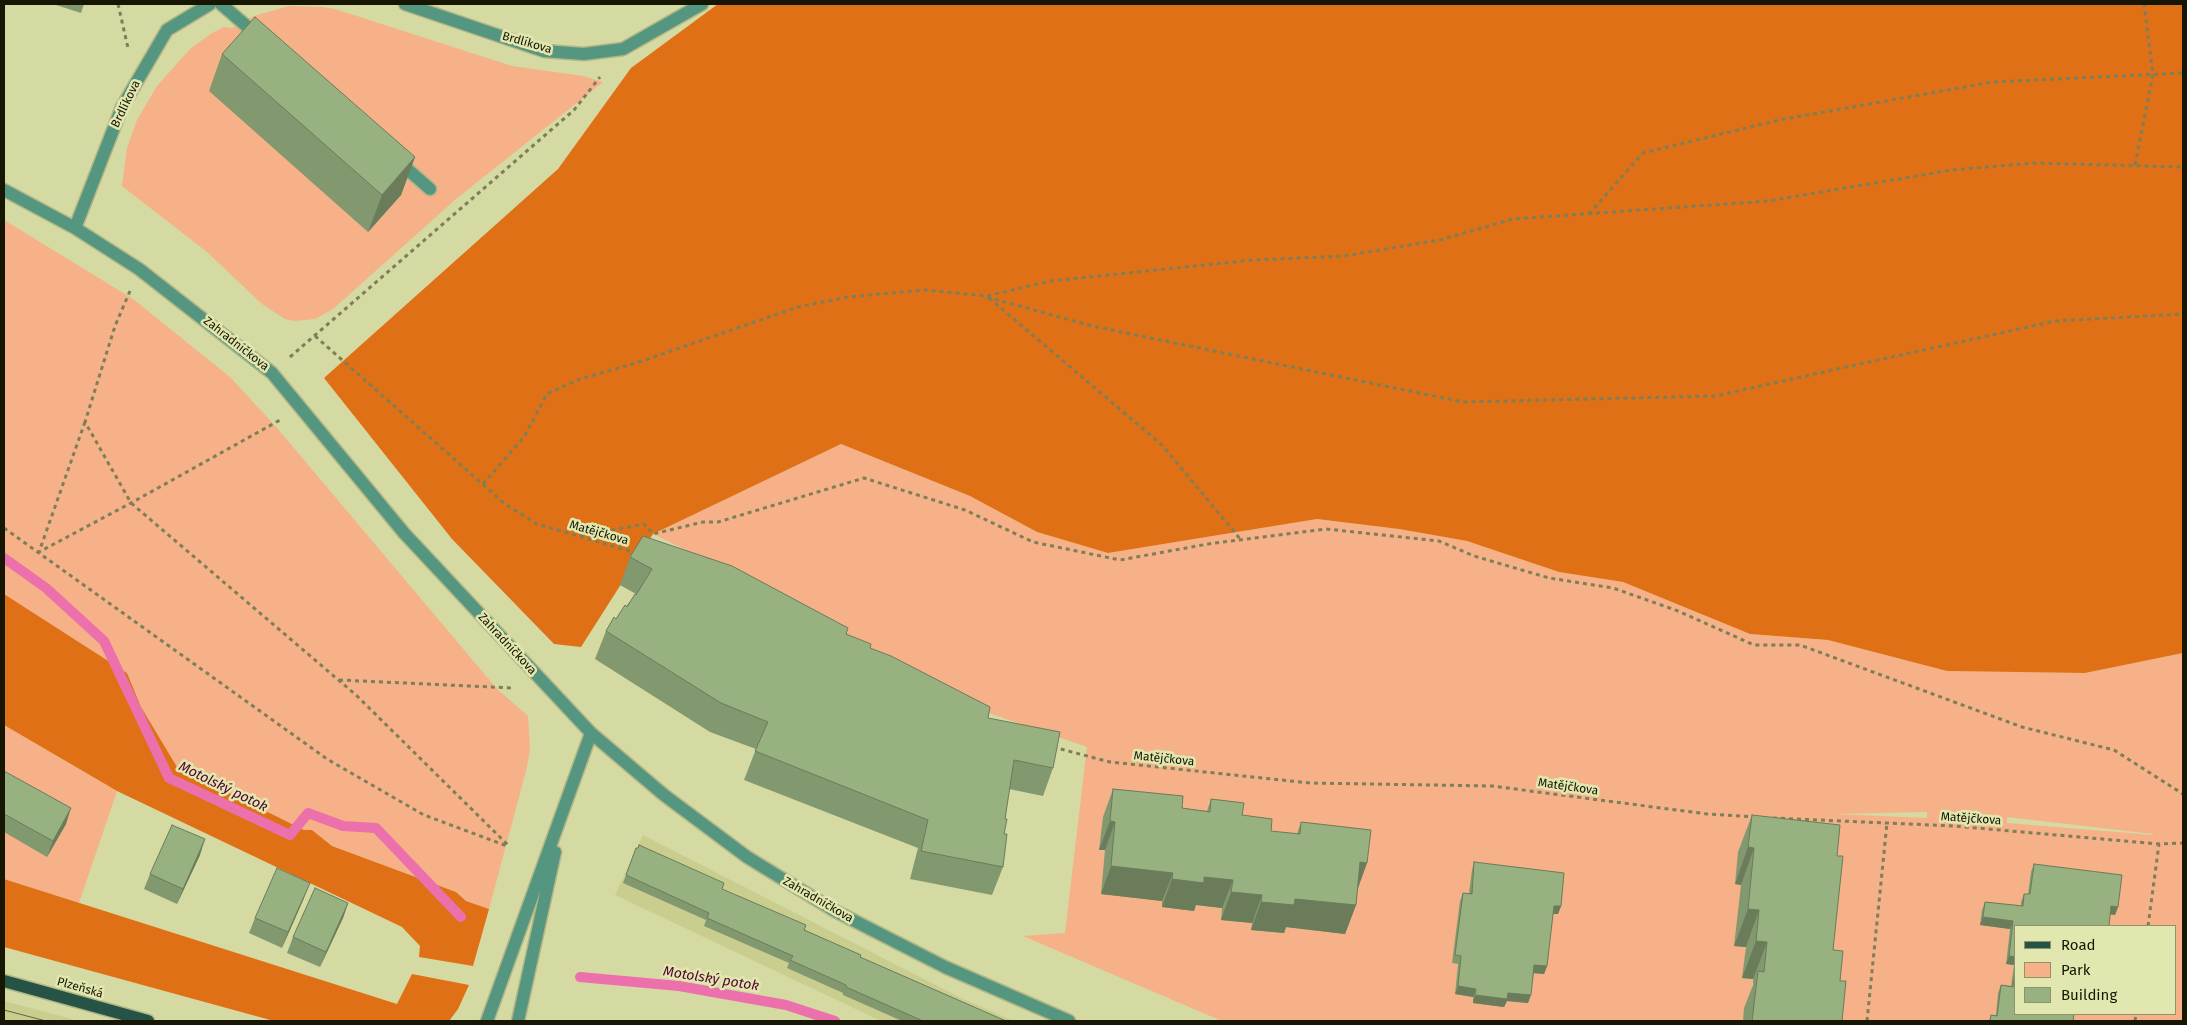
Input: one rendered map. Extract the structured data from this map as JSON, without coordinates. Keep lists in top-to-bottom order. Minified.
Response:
{"streets":{"main road":["Plzeňská"],"street":["Brdlíkova","Zahradníčkova"],"path":["Matějčkova"]},"crossings":[["Brdlíkova","Zahradníčkova"]],"water":["Motolský potok"],"legend":["Road","Park","Building"]}
